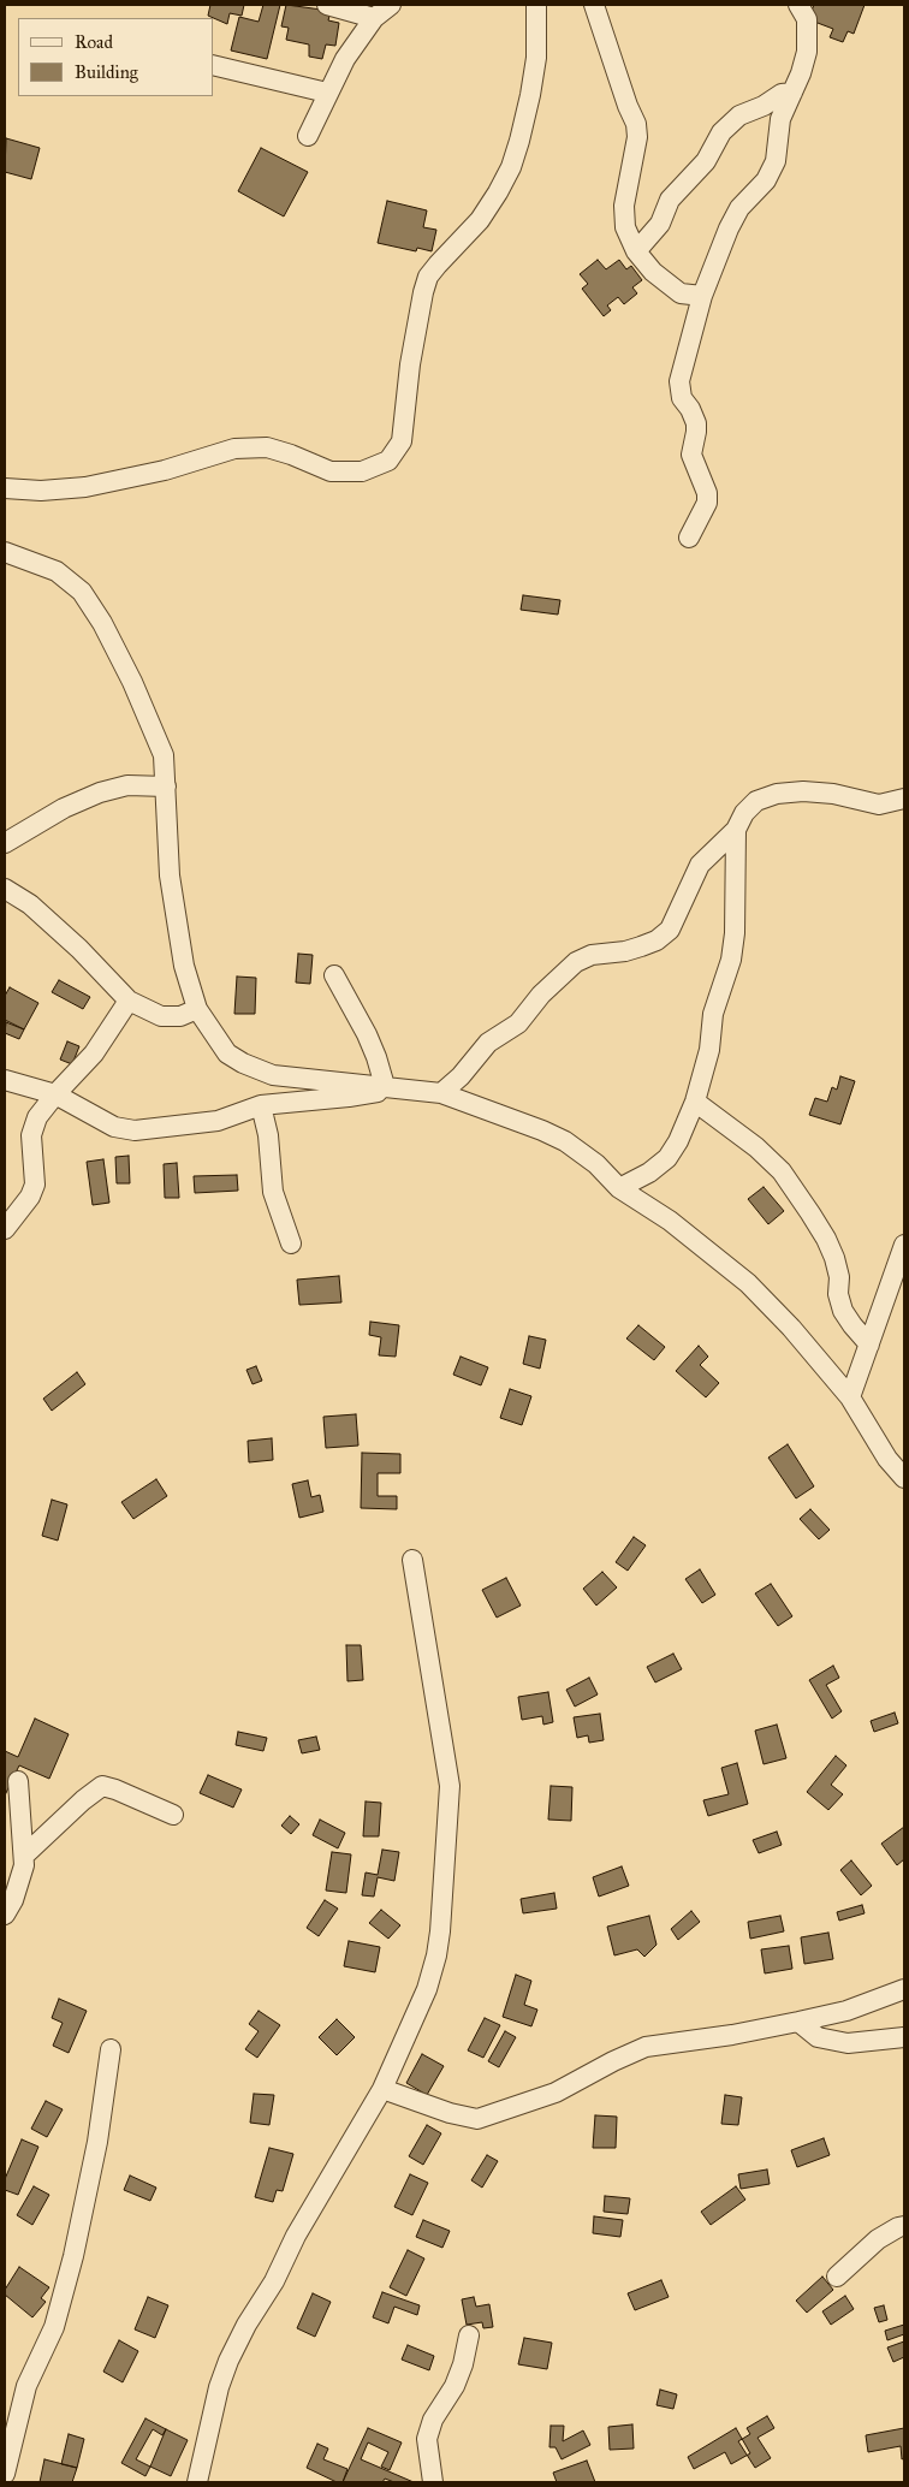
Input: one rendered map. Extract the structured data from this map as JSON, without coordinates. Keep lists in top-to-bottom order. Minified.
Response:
{"legend":["Road","Building"]}
